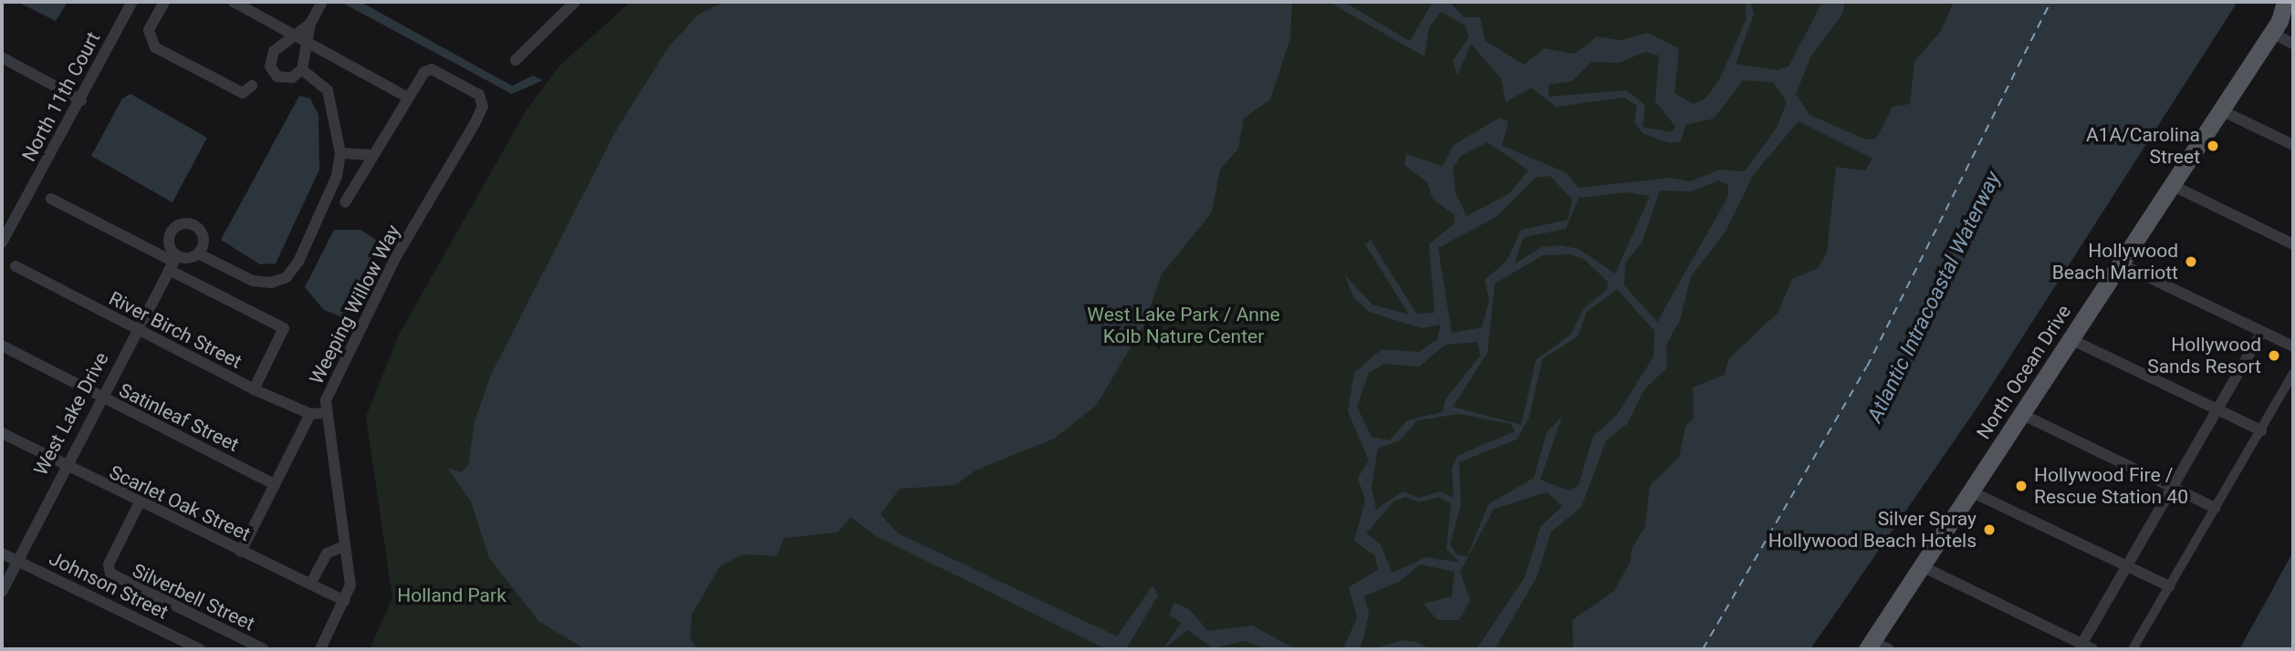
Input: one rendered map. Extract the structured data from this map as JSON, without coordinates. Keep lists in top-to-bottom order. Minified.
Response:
{"streets":{"main road":["North Ocean Drive"],"street":["North 11th Court","Weeping Willow Way","River Birch Street","West Lake Drive","Satinleaf Street","Scarlet Oak Street","Johnson Street","Silverbell Street"]},"crossings":[["Weeping Willow Way","River Birch Street"],["Weeping Willow Way","Scarlet Oak Street"],["River Birch Street","West Lake Drive"],["West Lake Drive","Satinleaf Street"],["West Lake Drive","Scarlet Oak Street"],["West Lake Drive","Johnson Street"],["Scarlet Oak Street","Silverbell Street"]],"water":["Atlantic Intracoastal Waterway"],"parks":["West Lake Park / Anne Kolb Nature Center","Holland Park"],"places":["A1A/Carolina Street","Hollywood Beach Marriott","Hollywood Sands Resort","Hollywood Fire / Rescue Station 40","Silver Spray Hollywood Beach Hotels"]}
